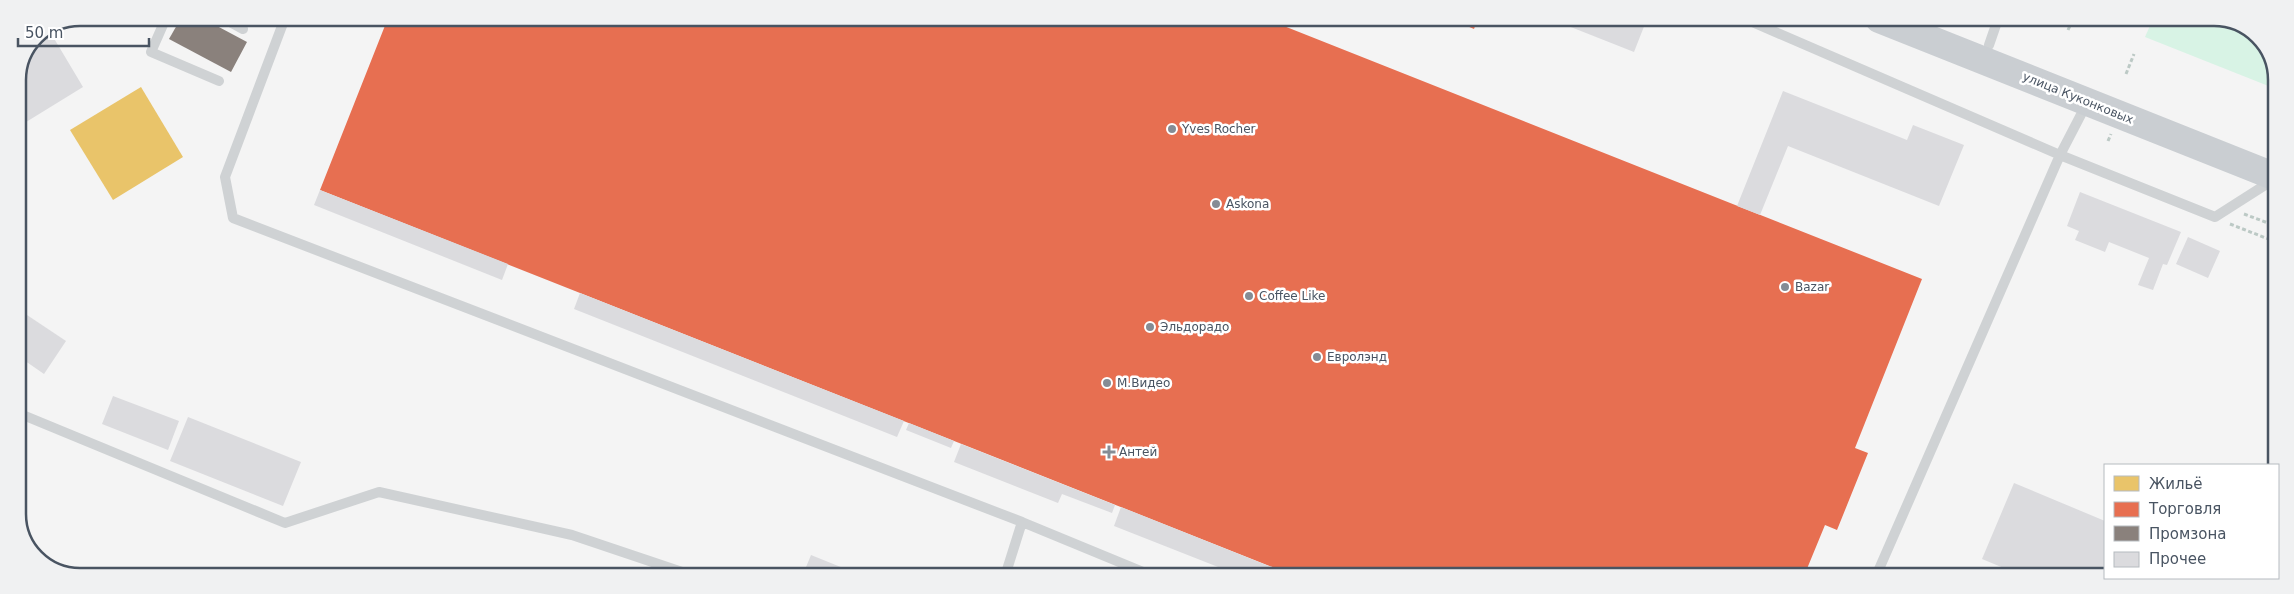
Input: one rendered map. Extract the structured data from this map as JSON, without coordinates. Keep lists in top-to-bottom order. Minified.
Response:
{"streets":{"main road":["улица Куконковых"]},"places":{"other":["Yves Rocher","Askona","Bazar","Coffee Like","Эльдорадо","Евролэнд","М.Видео"],"health":["Антей"]},"legend":["Жильё","Торговля","Промзона","Прочее"],"scale_bar":"50 m"}
